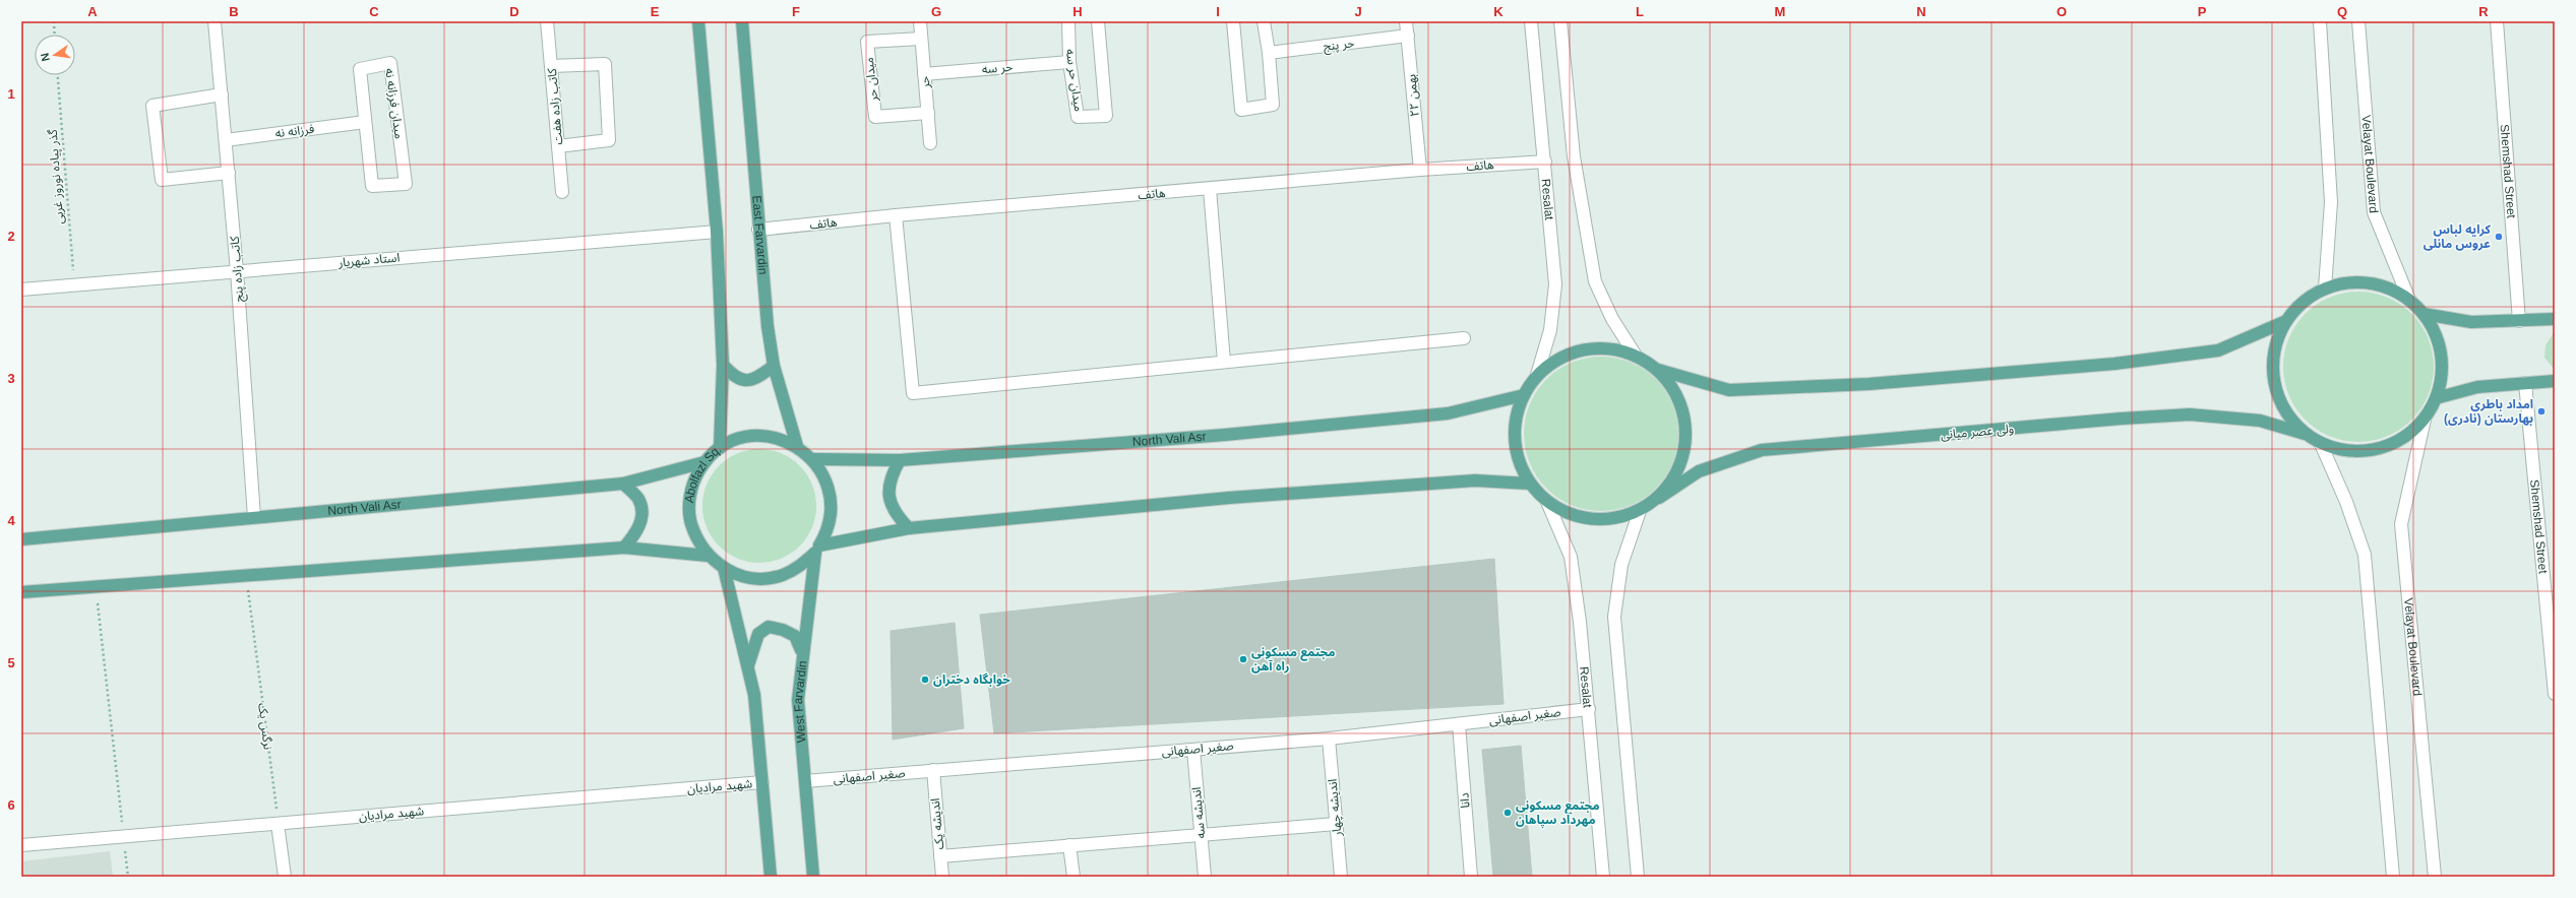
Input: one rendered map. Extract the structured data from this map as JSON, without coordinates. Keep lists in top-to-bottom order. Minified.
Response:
{"streets":{"main road":["East Farvardin","ولی عصر میانی","North Vali Asr","Abolfazl Sq.","West Farvardin"],"street":["حر پنج","حر سه","میدان حر","میدان حر سه","حر","۲۲ بهمن","میدان فرزانه نه","کاتب زاده هفت","فرزانه نه","Velayat Boulevard","هاتف","Shemshad Street","Resalat","استاد شهریار","کاتب زاده پنج","صغیر اصفهانی","شهید مرادیان","دانا","اندیشه چهار","اندیشه سه","اندیشه یک"],"path":["گذر پیاده نوروز غربی","نرگس یک"]},"crossings":[["حر پنج","۲۲ بهمن"],["حر سه","میدان حر سه"],["حر سه","حر"],["میدان حر","حر"],["۲۲ بهمن","هاتف"],["میدان فرزانه نه","فرزانه نه"],["فرزانه نه","کاتب زاده پنج"],["هاتف","Resalat"],["هاتف","East Farvardin"],["گذر پیاده نوروز غربی","استاد شهریار"],["Resalat","ولی عصر میانی"],["Resalat","صغیر اصفهانی"],["East Farvardin","North Vali Asr"],["East Farvardin","Abolfazl Sq."],["East Farvardin","West Farvardin"],["استاد شهریار","کاتب زاده پنج"],["کاتب زاده پنج","North Vali Asr"],["ولی عصر میانی","North Vali Asr"],["North Vali Asr","Abolfazl Sq."],["North Vali Asr","West Farvardin"],["Abolfazl Sq.","West Farvardin"],["West Farvardin","صغیر اصفهانی"],["صغیر اصفهانی","دانا"],["صغیر اصفهانی","اندیشه چهار"],["صغیر اصفهانی","اندیشه سه"],["صغیر اصفهانی","اندیشه یک"],["نرگس یک","شهید مرادیان"]],"places":["کرایه لباس عروس مانلی","امداد باطری بهارستان (نادری)","مجتمع مسکونی راه آهن","خوابگاه دختران","مجتمع مسکونی مهرداد سپاهان"],"north":"left","grid":{"columns":["A","B","C","D","E","F","G","H","I","J","K","L","M","N","O","P","Q","R"],"rows":["1","2","3","4","5","6"]}}
